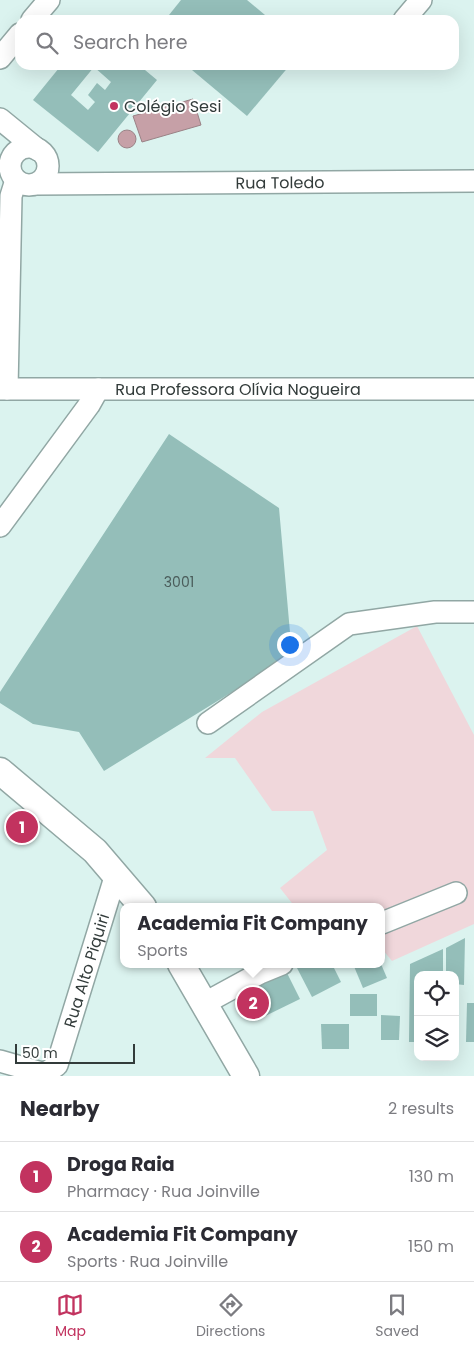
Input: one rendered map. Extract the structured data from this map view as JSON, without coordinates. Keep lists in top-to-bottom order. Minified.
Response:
{"streets":{"street":["Rua Toledo","Rua Professora Olívia Nogueira","Rua Alto Piquiri"]},"places":["Colégio Sesi"],"house_numbers":["3001"],"scale_bar":"50 m","page":{"search":"Search here","pins":["1","2"],"popup":["Academia Fit Company","Sports"],"scale":"50 m","heading":["Nearby","2 results"],"list":[{"mark":"1","name":"Droga Raia","note":"Pharmacy · Rua Joinville","value":"130 m"},{"mark":"2","name":"Academia Fit Company","note":"Sports · Rua Joinville","value":"150 m"}],"nav":["Map","Directions","Saved"]}}
